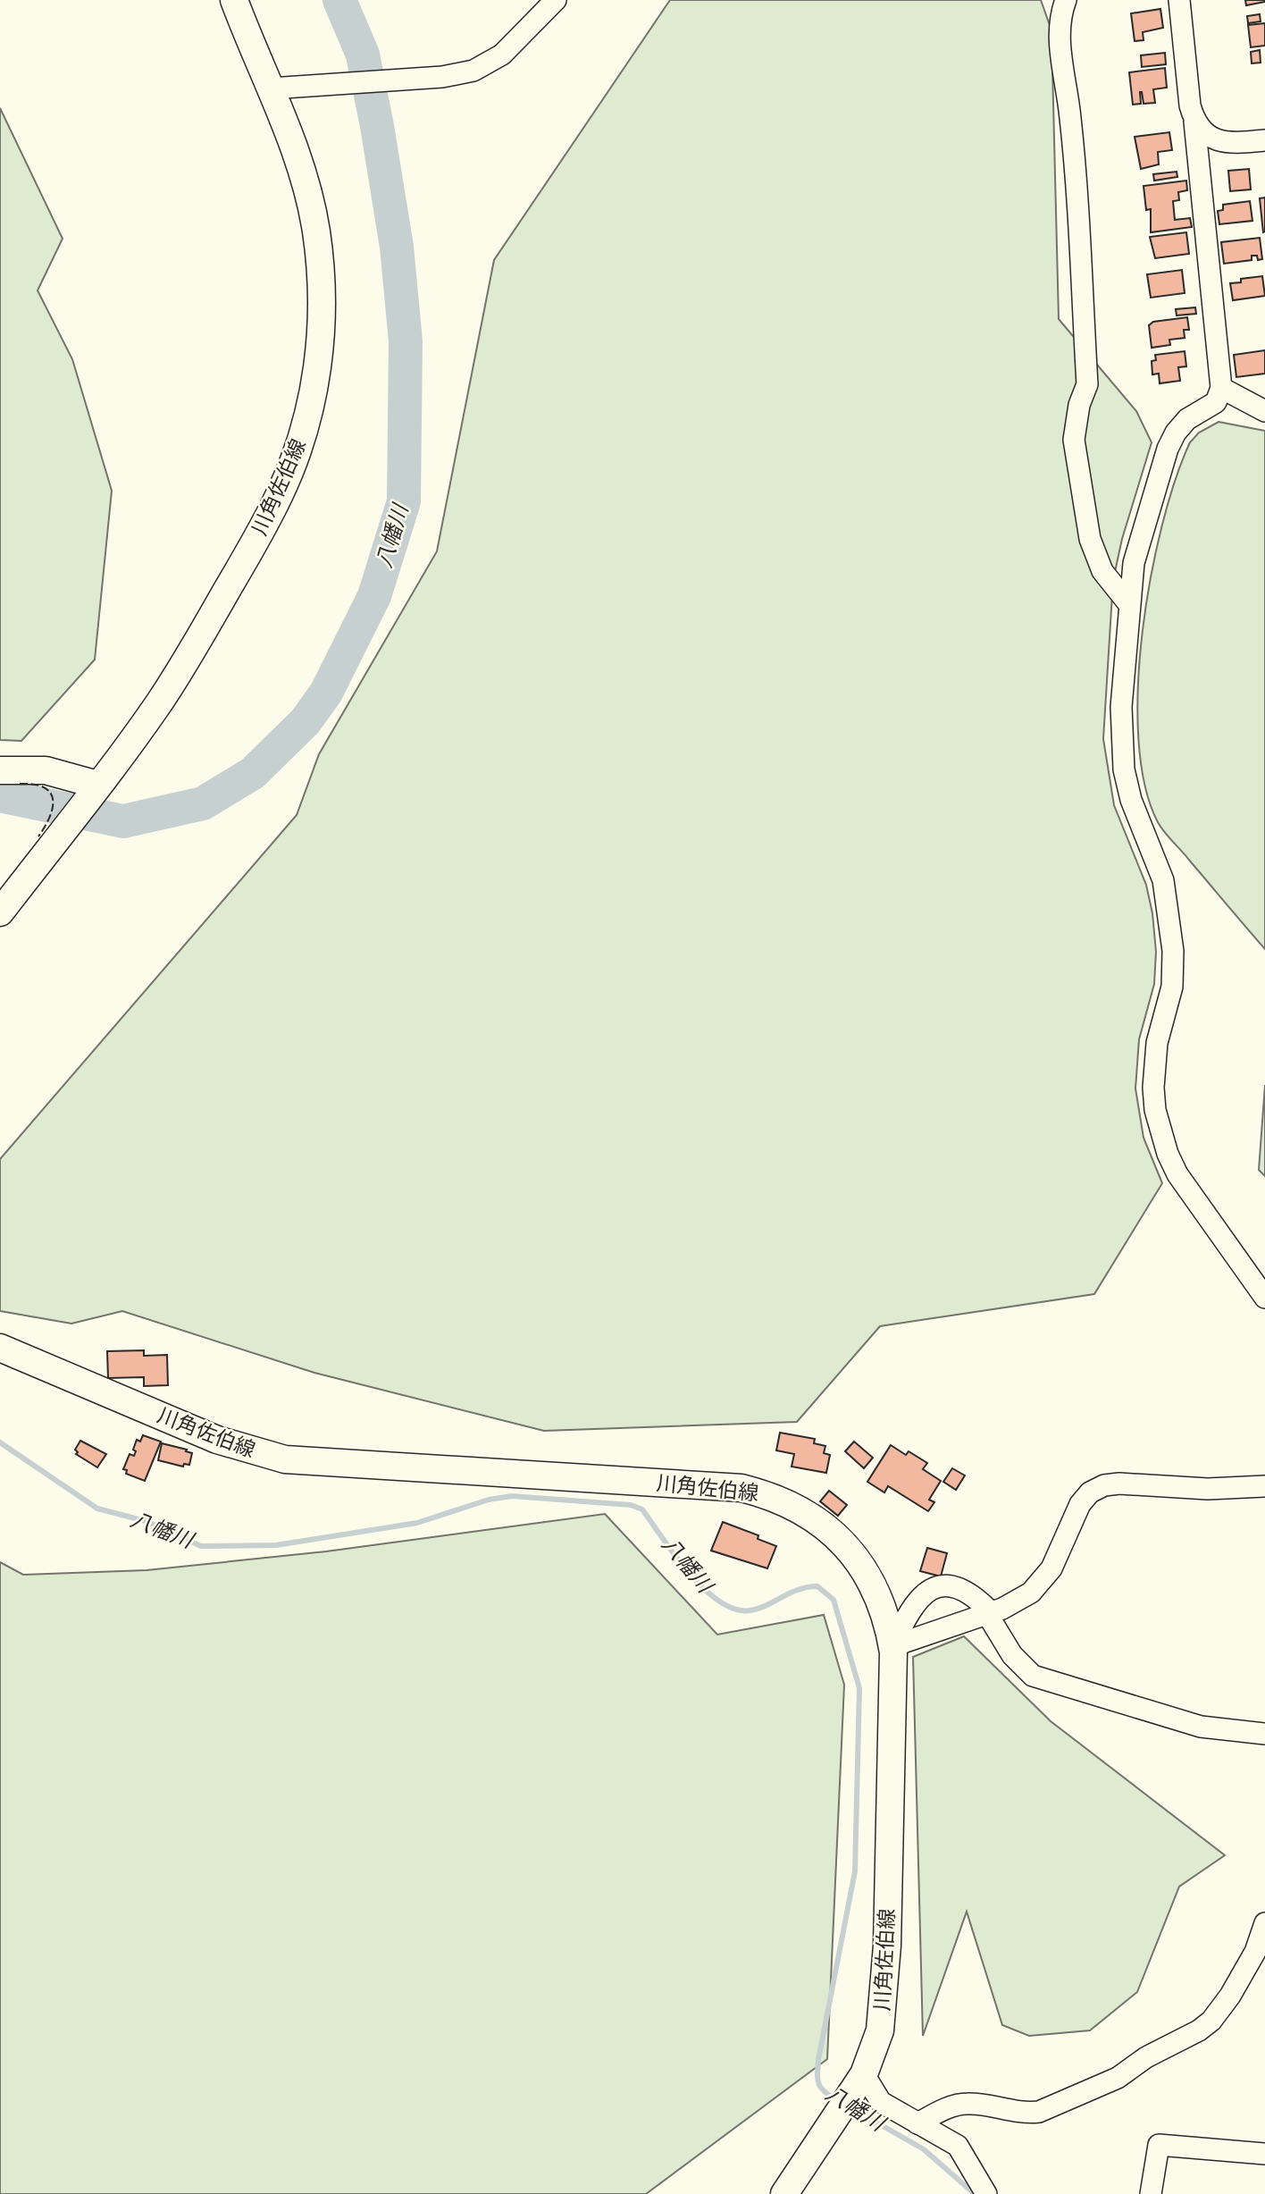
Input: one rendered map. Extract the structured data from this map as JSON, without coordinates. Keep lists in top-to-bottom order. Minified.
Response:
{"streets":{"main road":["川角佐伯線"]},"water":["八幡川"]}
